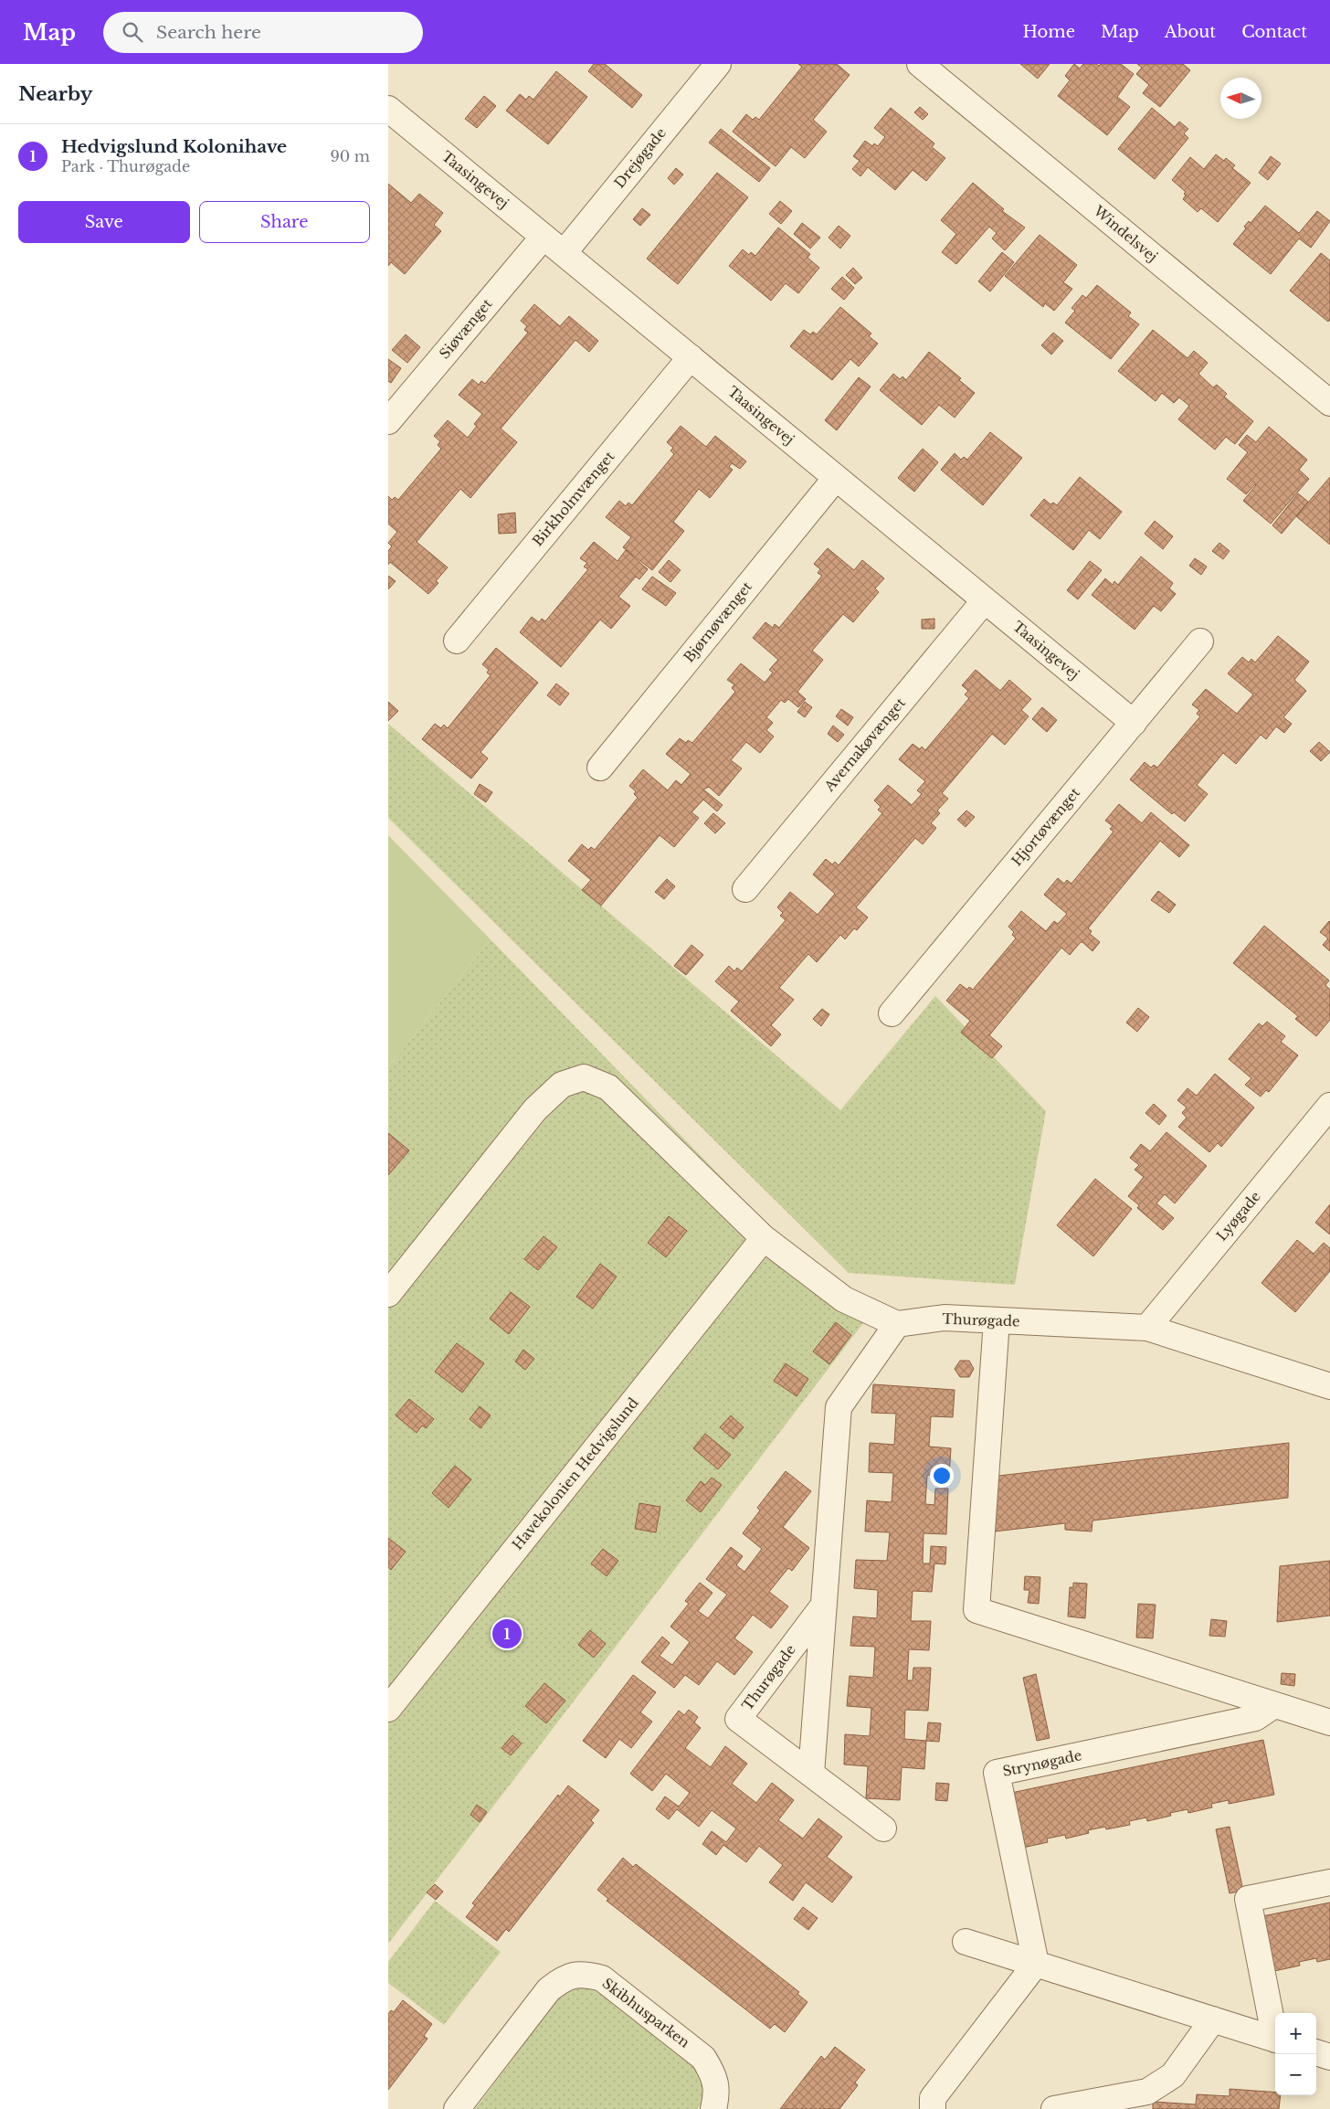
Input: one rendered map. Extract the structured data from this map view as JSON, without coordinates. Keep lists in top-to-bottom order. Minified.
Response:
{"streets":{"street":["Drejøgade","Taasingevej","Windelsvej","Siøvænget","Birkholmvænget","Bjørnøvænget","Avernakøvænget","Hjortøvænget","Lyøgade","Thurøgade","Havekolonien Hedvigslund","Strynøgade","Skibhusparken"]},"crossings":[["Drejøgade","Taasingevej"],["Taasingevej","Siøvænget"],["Taasingevej","Birkholmvænget"],["Taasingevej","Bjørnøvænget"],["Taasingevej","Avernakøvænget"],["Taasingevej","Hjortøvænget"],["Lyøgade","Thurøgade"]],"north":"left","page":{"header":"Map","search":"Search here","nav":["Home","Map","About","Contact"],"heading":"Nearby","list":[{"mark":"1","name":"Hedvigslund Kolonihave","note":"Park · Thurøgade","value":"90 m"}],"buttons":["Save","Share"],"pins":"1","map_buttons":["+","−"]}}
